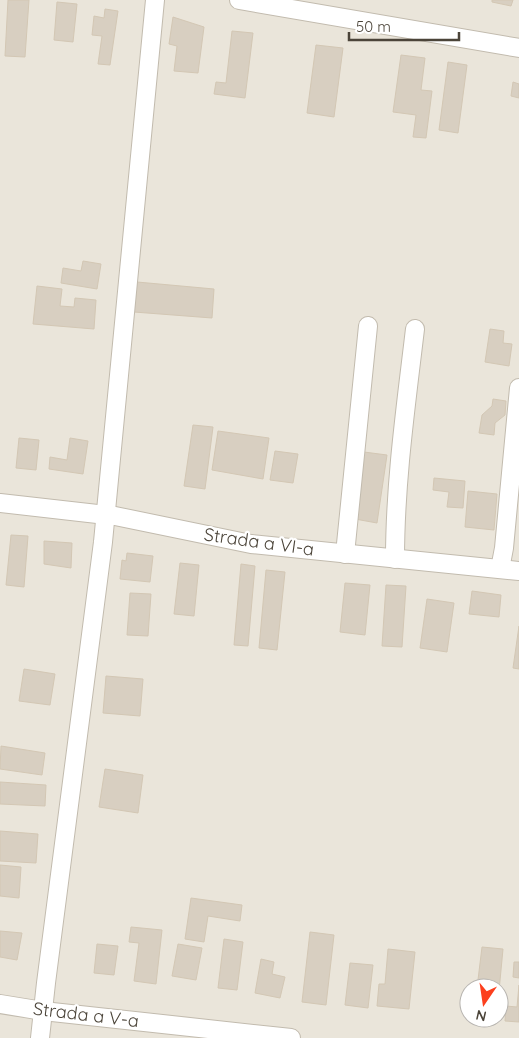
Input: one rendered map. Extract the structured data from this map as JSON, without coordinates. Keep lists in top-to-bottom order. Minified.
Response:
{"streets":{"street":["Strada a VI-a","Strada a V-a"]},"scale_bar":"50 m","north":"bottom"}
